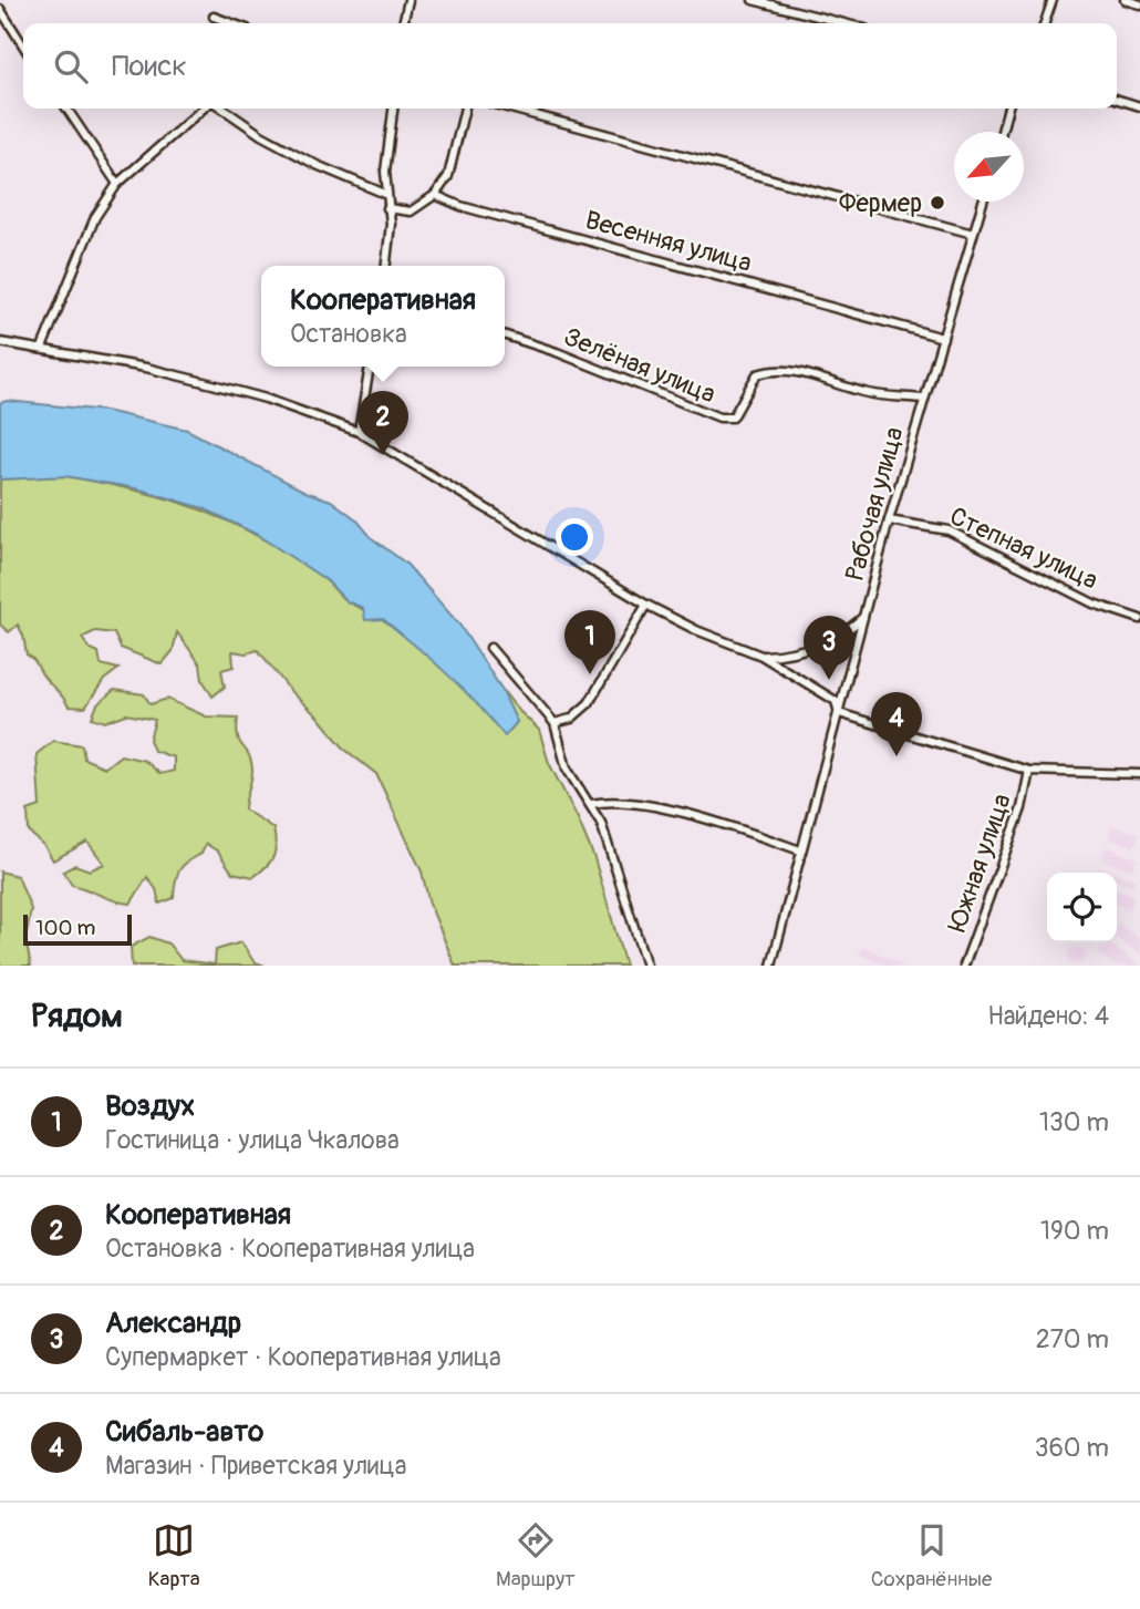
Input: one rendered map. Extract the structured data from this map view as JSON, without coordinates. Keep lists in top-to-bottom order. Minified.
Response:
{"streets":{"street":["Весенняя улица","Зелёная улица","Рабочая улица","Степная улица","Южная улица"]},"crossings":[["Весенняя улица","Рабочая улица"],["Зелёная улица","Рабочая улица"],["Рабочая улица","Степная улица"]],"places":["Фермер"],"scale_bar":"100 m","north":"bottom left","page":{"search":"Поиск","popup":["Кооперативная","Остановка"],"pins":["2","1","3","4"],"scale":"100 m","heading":["Рядом","Найдено: 4"],"list":[{"mark":"1","name":"Воздух","note":"Гостиница · улица Чкалова","value":"130 m"},{"mark":"2","name":"Кооперативная","note":"Остановка · Кооперативная улица","value":"190 m"},{"mark":"3","name":"Александр","note":"Супермаркет · Кооперативная улица","value":"270 m"},{"mark":"4","name":"Сибаль-авто","note":"Магазин · Приветская улица","value":"360 m"}],"nav":["Карта","Маршрут","Сохранённые"]}}
